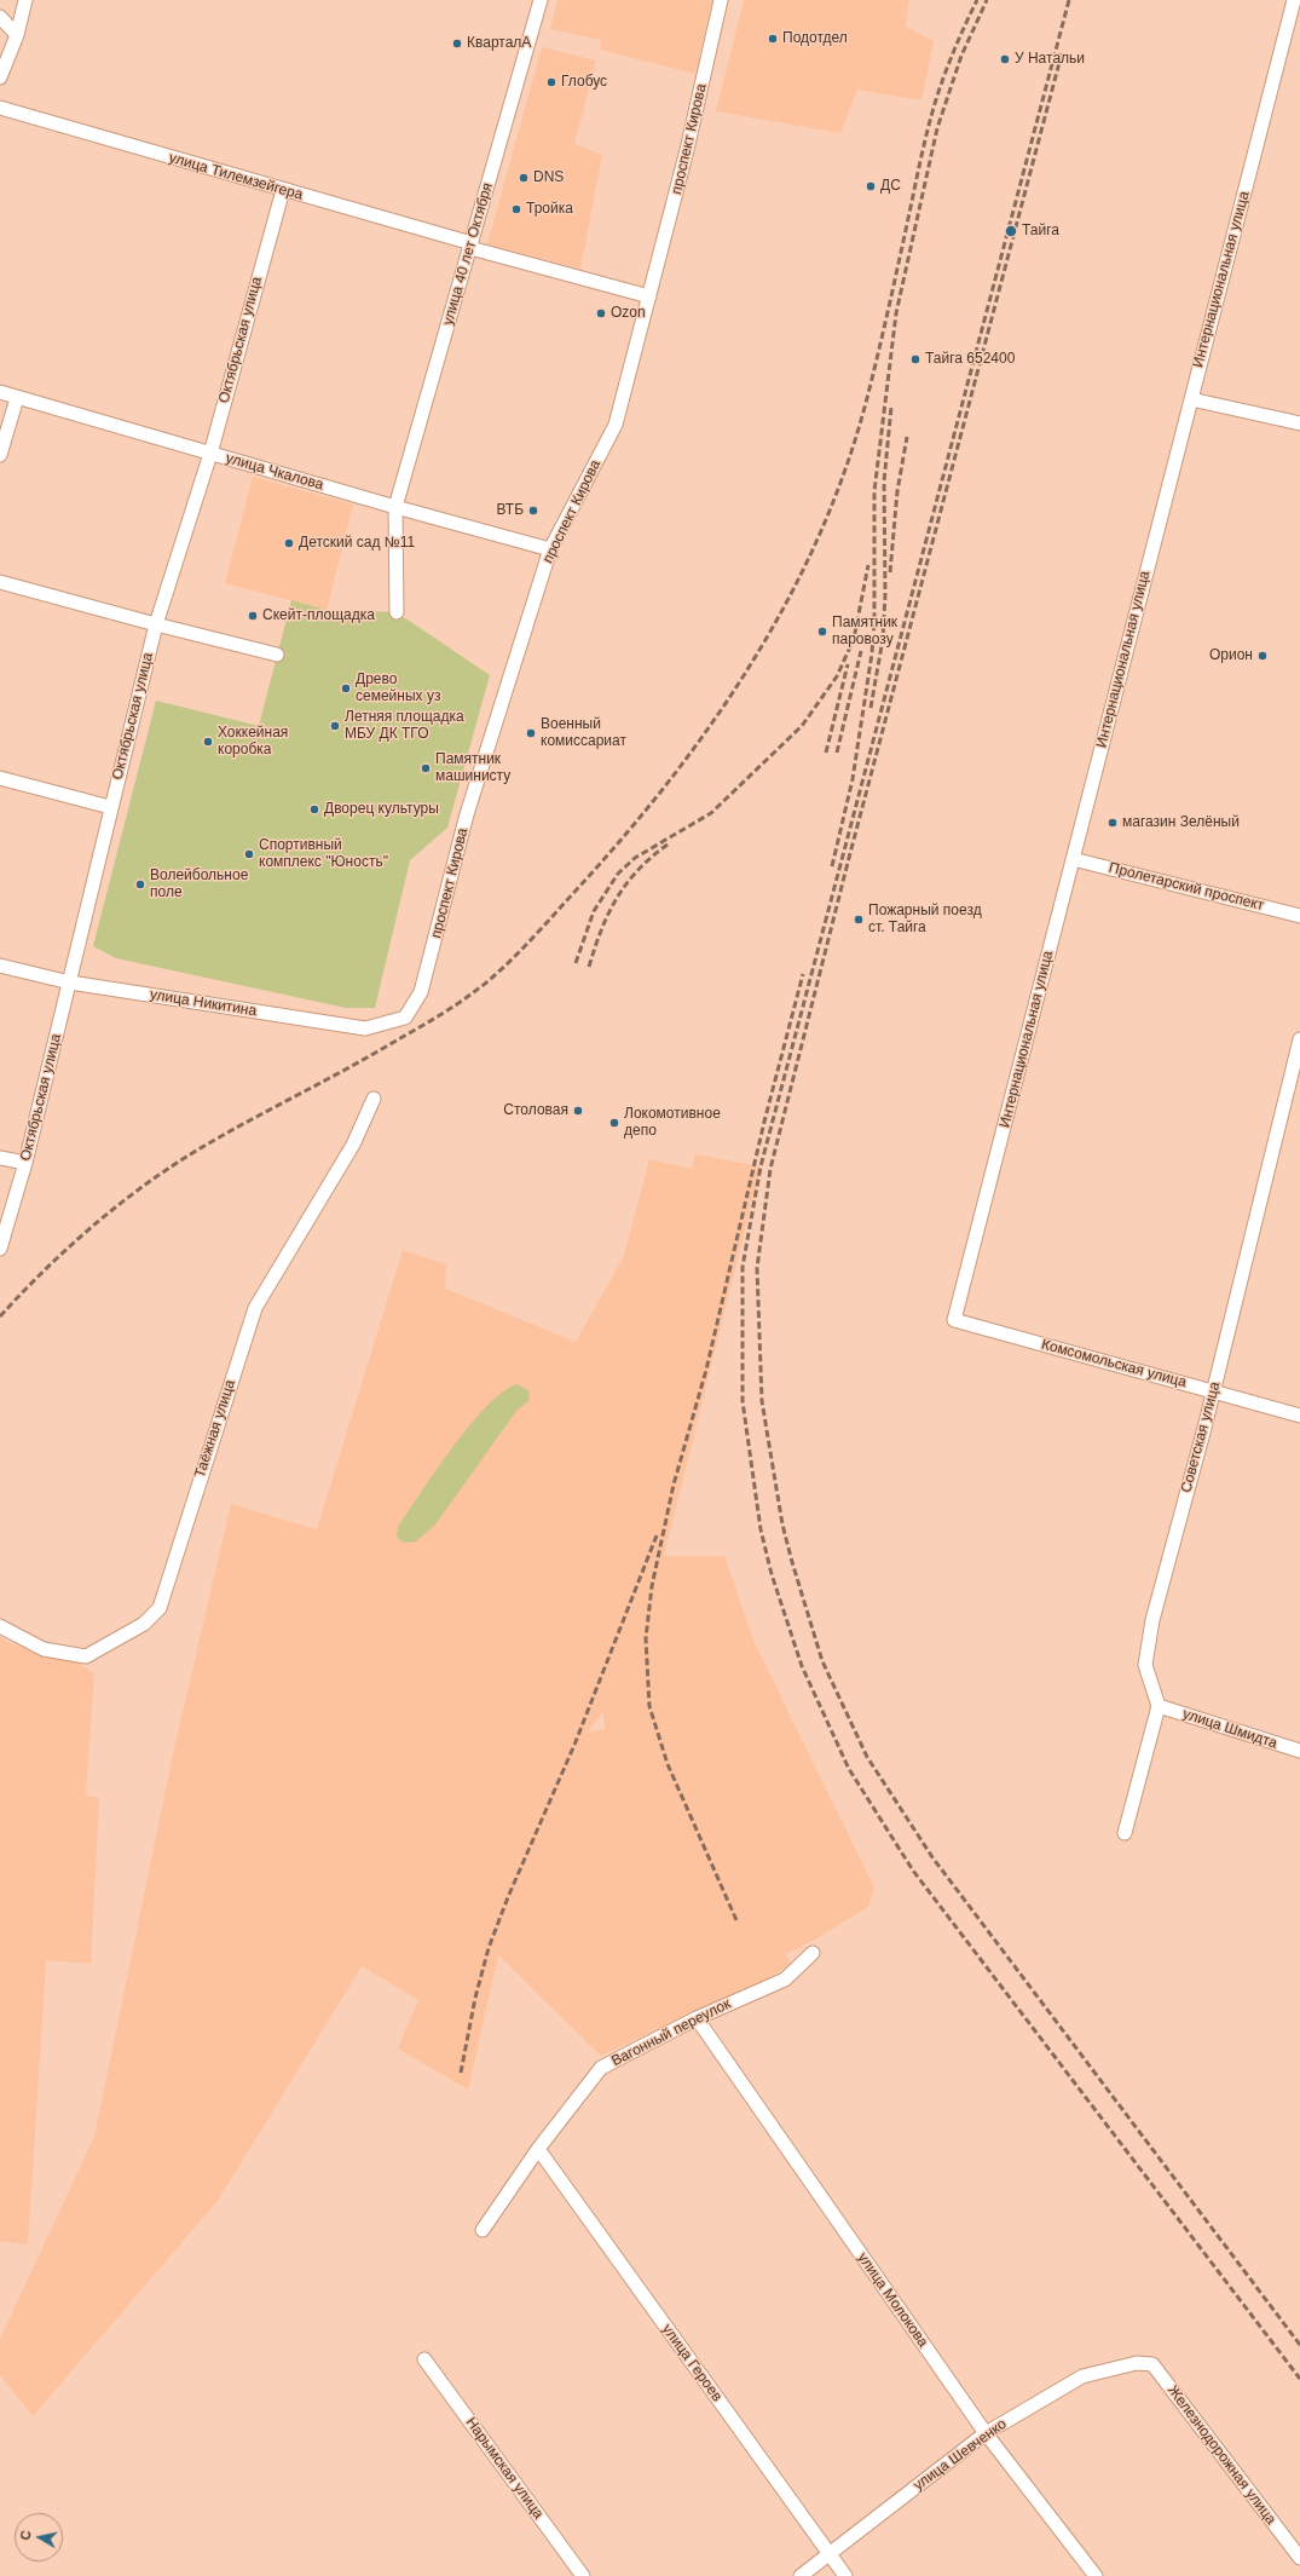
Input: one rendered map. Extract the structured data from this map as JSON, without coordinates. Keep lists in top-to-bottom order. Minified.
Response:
{"streets":{"street":["проспект Кирова","улица Тилемзейгера","улица 40 лет Октября","Интернациональная улица","Октябрьская улица","улица Чкалова","Пролетарский проспект","улица Никитина","Комсомольская улица","Таёжная улица","Советская улица","улица Шмидта","Вагонный переулок","улица Молокова","улица Героев","улица Шевченко","Железнодорожная улица","Нарымская улица"]},"crossings":[["проспект Кирова","улица Тилемзейгера"],["проспект Кирова","улица Чкалова"],["проспект Кирова","улица Никитина"],["улица Тилемзейгера","улица 40 лет Октября"],["улица Тилемзейгера","Октябрьская улица"],["улица 40 лет Октября","улица Чкалова"],["Интернациональная улица","Пролетарский проспект"],["Интернациональная улица","Комсомольская улица"],["Октябрьская улица","улица Чкалова"],["Октябрьская улица","улица Никитина"],["Комсомольская улица","Советская улица"],["Советская улица","улица Шмидта"],["Вагонный переулок","улица Молокова"],["Вагонный переулок","улица Героев"],["улица Молокова","улица Шевченко"],["улица Героев","улица Шевченко"],["улица Шевченко","Железнодорожная улица"]],"places":["Подотдел","КварталА","У Натальи","Глобус","DNS","ДС","Тройка","Тайга","Ozon","Тайга 652400","ВТБ","Детский сад №11","Скейт-площадка","Памятник паровозу","Орион","Древо семейных уз","Летняя площадка МБУ ДК ТГО","Военный комиссариат","Хоккейная коробка","Памятник машинисту","Дворец культуры","магазин Зелёный","Спортивный комплекс \"Юность\"","Волейбольное поле","Пожарный поезд ст. Тайга","Столовая","Локомотивное депо"],"north":"left"}
